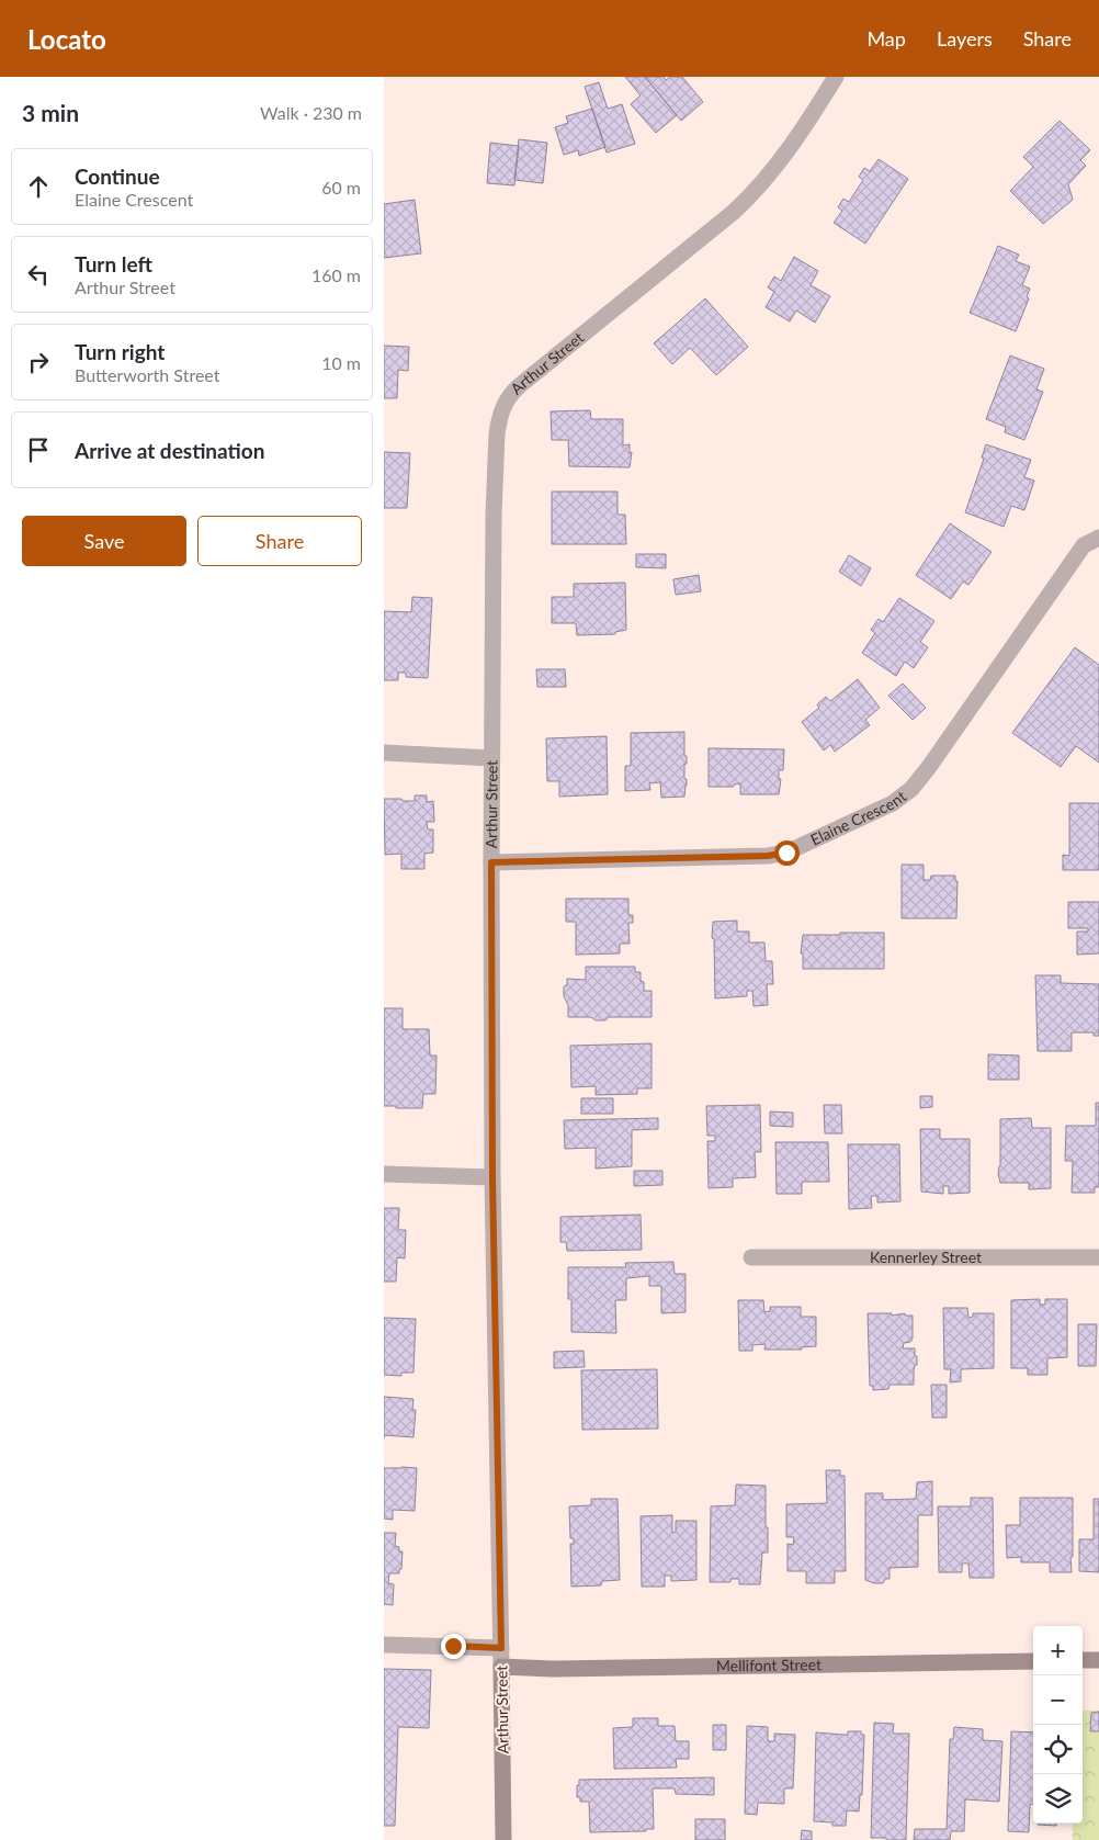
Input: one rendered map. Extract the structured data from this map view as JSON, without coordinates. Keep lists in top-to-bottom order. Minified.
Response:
{"streets":{"street":["Arthur Street","Elaine Crescent","Kennerley Street","Mellifont Street"]},"crossings":[["Arthur Street","Elaine Crescent"],["Arthur Street","Mellifont Street"]],"page":{"header":"Locato","nav":["Map","Layers","Share"],"heading":["3 min","Walk · 230 m"],"list":[["Continue","Elaine Crescent","60 m"],["Turn left","Arthur Street","160 m"],["Turn right","Butterworth Street","10 m"],"Arrive at destination"],"buttons":["Save","Share"],"map_buttons":["+","−"]}}
